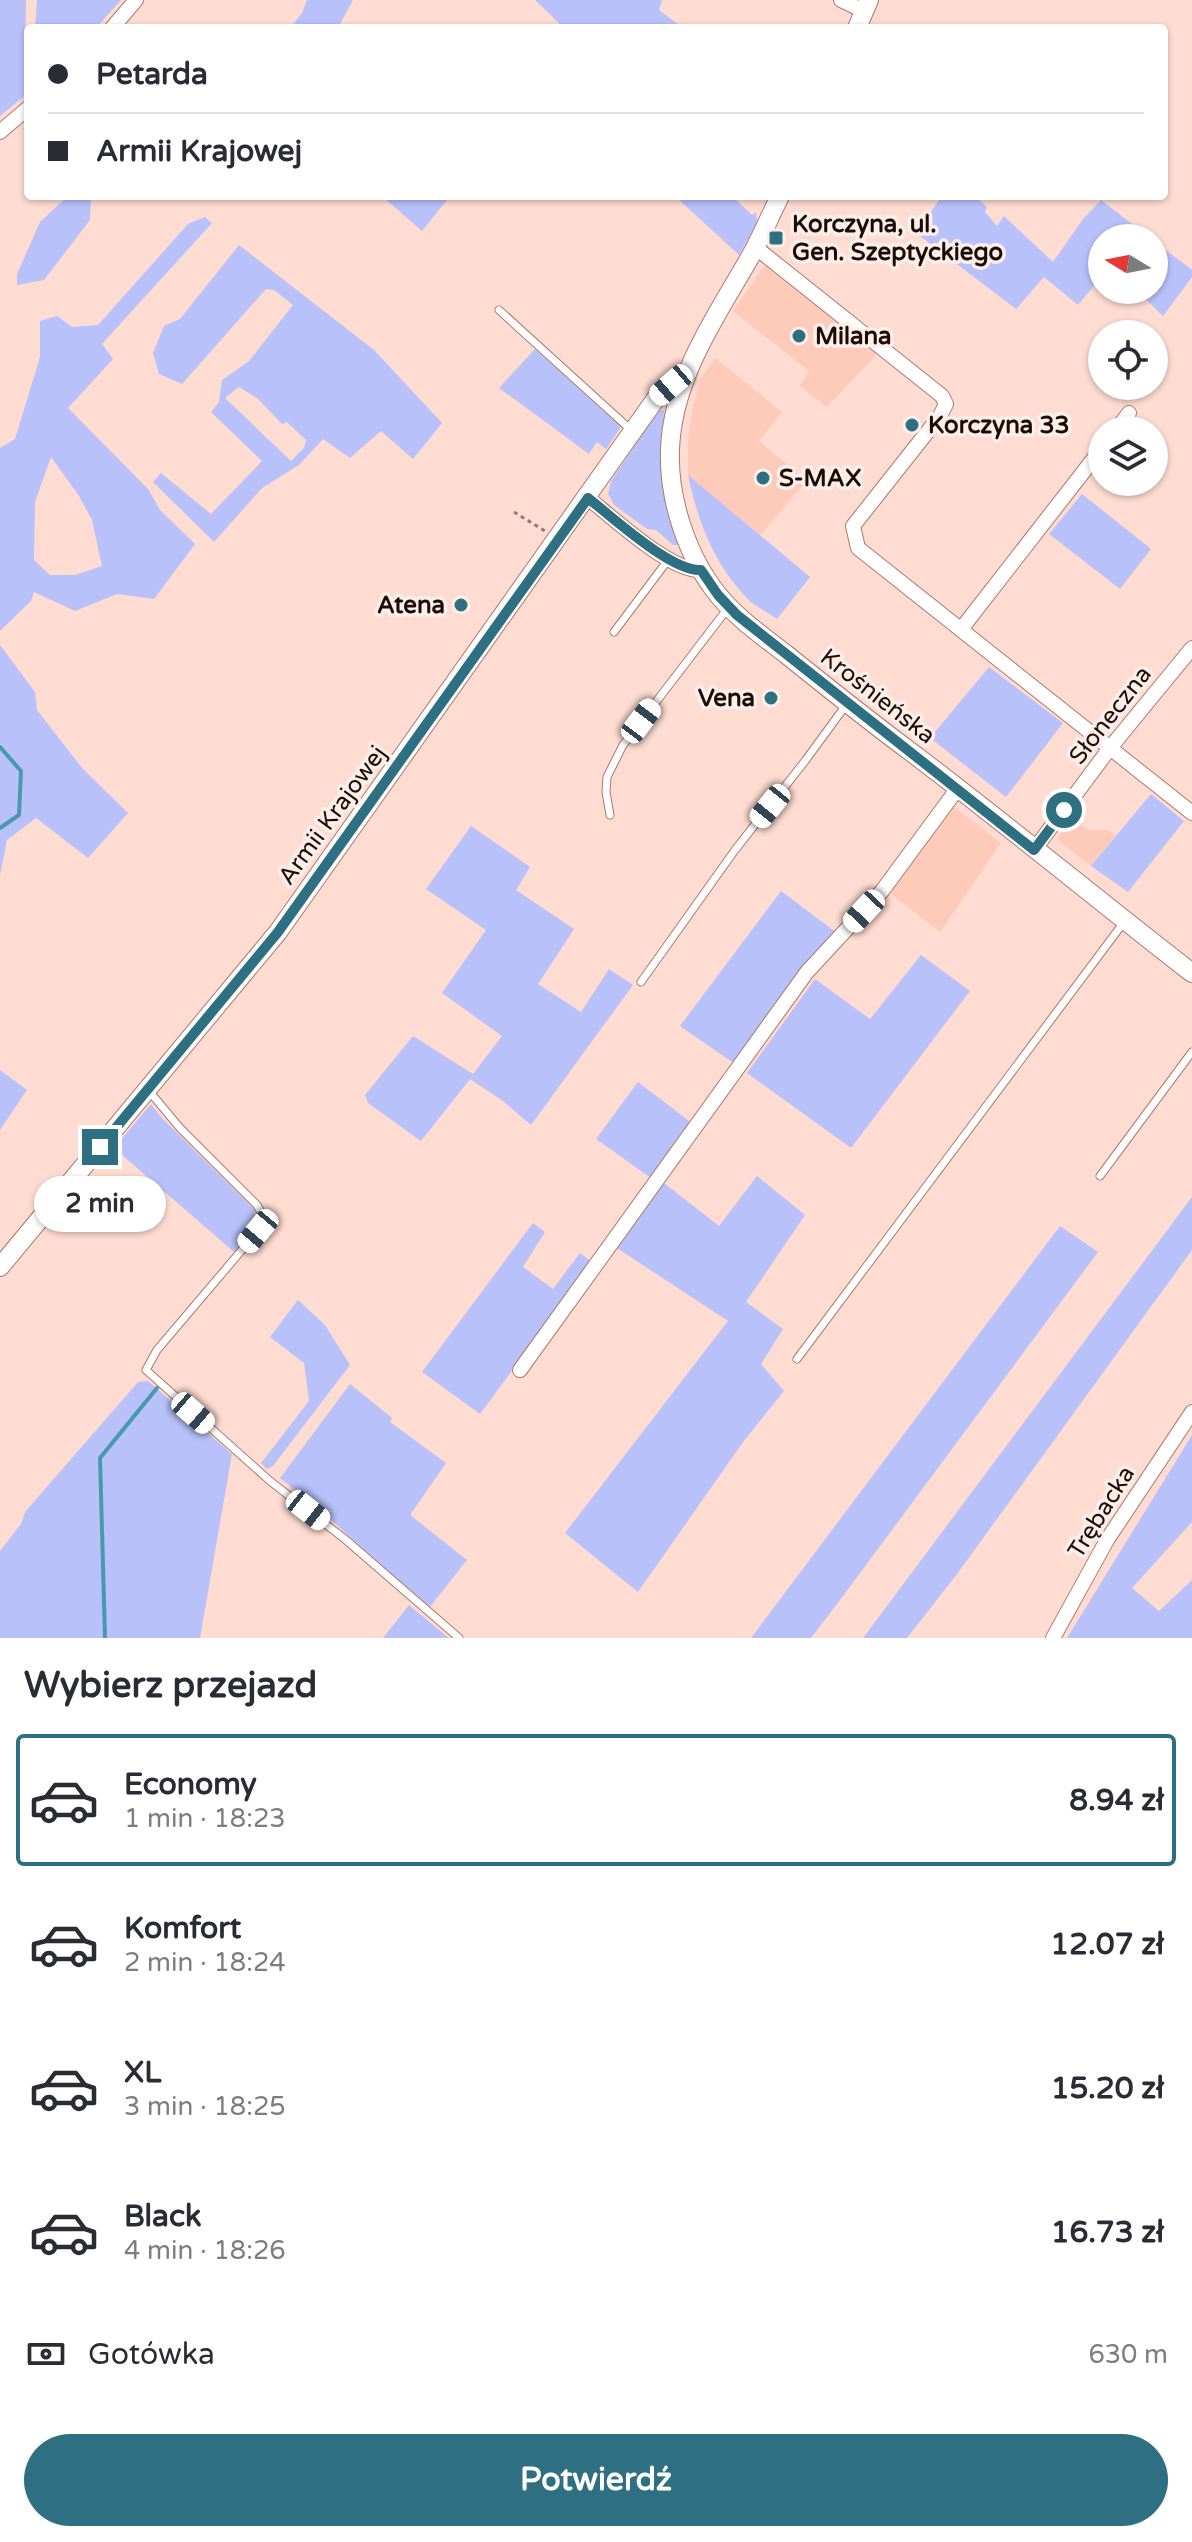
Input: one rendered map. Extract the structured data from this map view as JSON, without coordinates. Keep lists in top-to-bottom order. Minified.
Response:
{"streets":{"street":["Krośnieńska","Słoneczna","Armii Krajowej","Trębacka"]},"crossings":[["Krośnieńska","Słoneczna"],["Krośnieńska","Armii Krajowej"]],"places":{"transit":["Korczyna, ul. Gen. Szeptyckiego"],"other":["Milana","Korczyna 33","S-MAX","Atena","Vena"]},"north":"left","page":{"banner":["Petarda","Armii Krajowej"],"bubble":"2 min","heading":"Wybierz przejazd","list":[{"name":"Economy","note":"1 min · 18:23","value":"8.94 zł"},{"name":"Komfort","note":"2 min · 18:24","value":"12.07 zł"},{"name":"XL","note":"3 min · 18:25","value":"15.20 zł"},{"name":"Black","note":"4 min · 18:26","value":"16.73 zł"}],"pay":["Gotówka","630 m"],"buttons":"Potwierdź"}}
